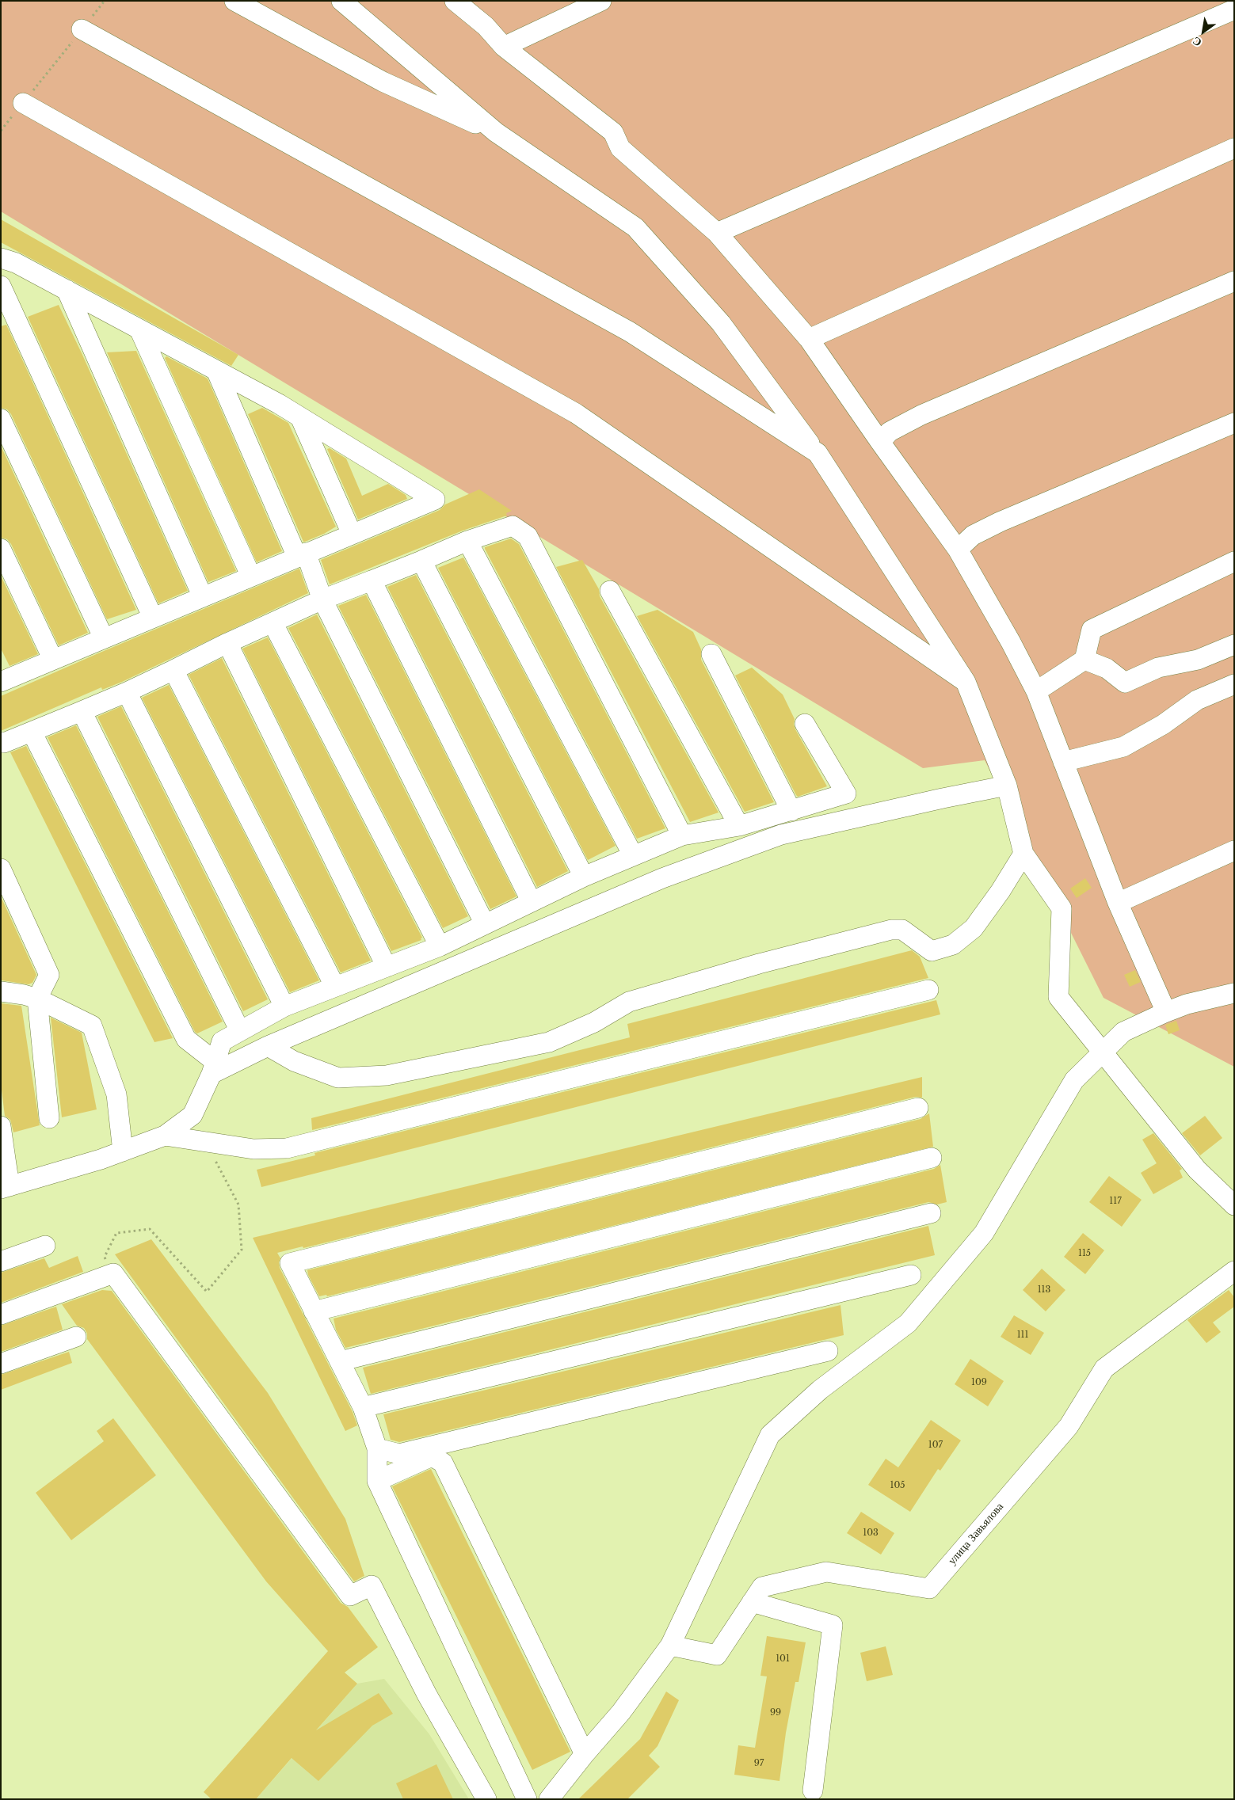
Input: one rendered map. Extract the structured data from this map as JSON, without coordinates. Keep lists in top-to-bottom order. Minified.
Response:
{"streets":{"street":["улица Завьялова"]},"house_numbers":["117","115","113","111","109","107","105","103","101","99","97"],"north":"bottom left"}
